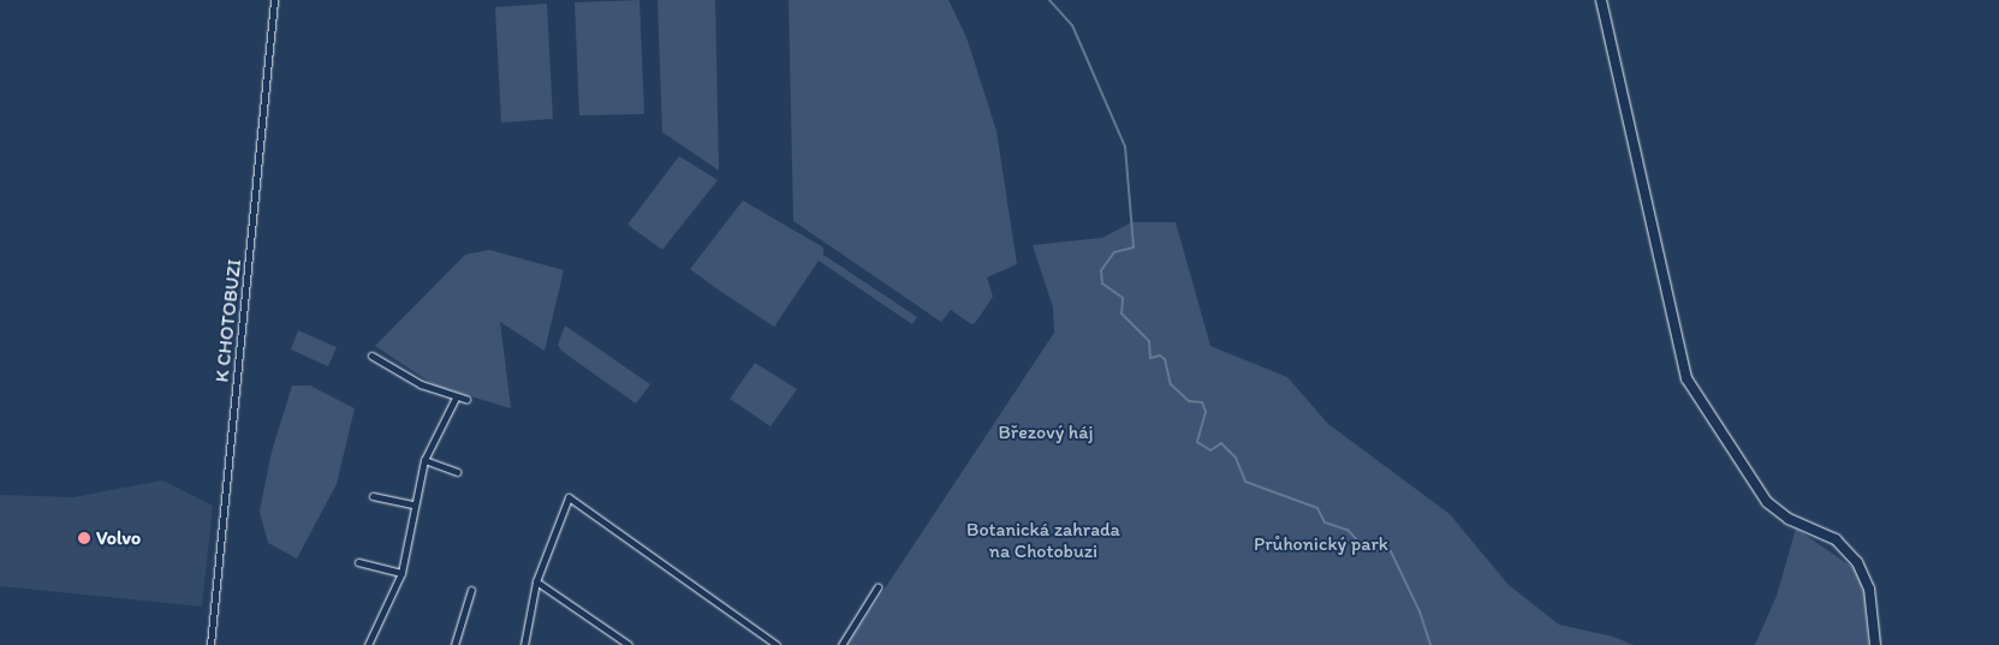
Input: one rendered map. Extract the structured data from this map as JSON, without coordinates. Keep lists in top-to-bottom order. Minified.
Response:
{"streets":{"street":["K CHOTOBUZI"]},"parks":["Březový háj","Botanická zahrada na Chotobuzi","Průhonický park"],"places":["Volvo"]}
